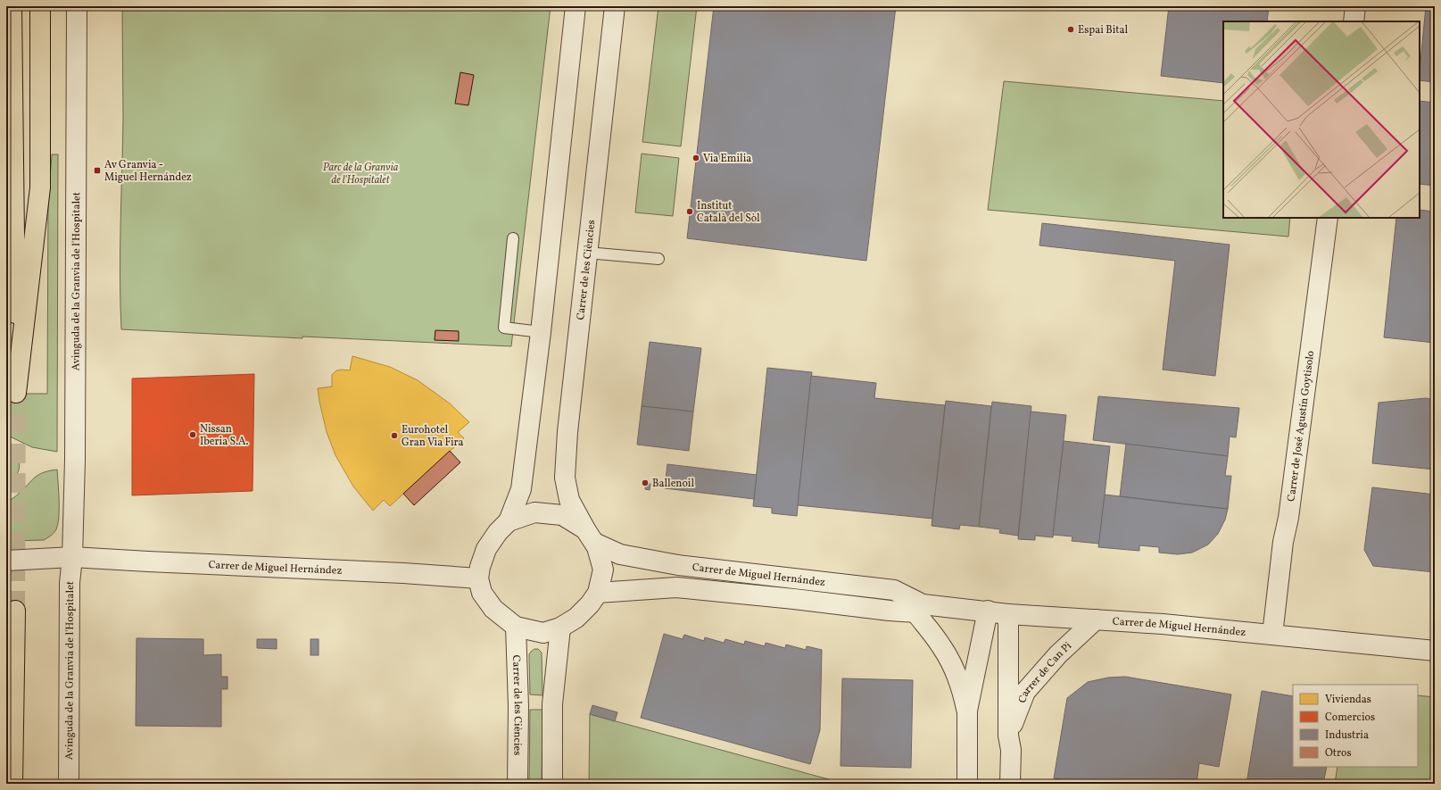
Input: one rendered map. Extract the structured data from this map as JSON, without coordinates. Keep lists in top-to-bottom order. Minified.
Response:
{"streets":{"street":["Carrer de les Ciències","Avinguda de la Granvia de l'Hospitalet","Carrer de José Agustín Goytisolo","Carrer de Miguel Hernández","Carrer de Can Pi"]},"crossings":[["Carrer de les Ciències","Carrer de Miguel Hernández"],["Avinguda de la Granvia de l'Hospitalet","Carrer de Miguel Hernández"],["Carrer de José Agustín Goytisolo","Carrer de Miguel Hernández"],["Carrer de Miguel Hernández","Carrer de Can Pi"]],"parks":["Parc de la Granvia de l'Hospitalet"],"places":{"other":["Espai Bital","Via Emilia","Institut Català del Sòl","Nissan Iberia S.A.","Eurohotel Gran Via Fira","Ballenoil"],"transit":["Av Granvia - Miguel Hernández"]},"legend":["Viviendas","Comercios","Industria","Otros"]}
